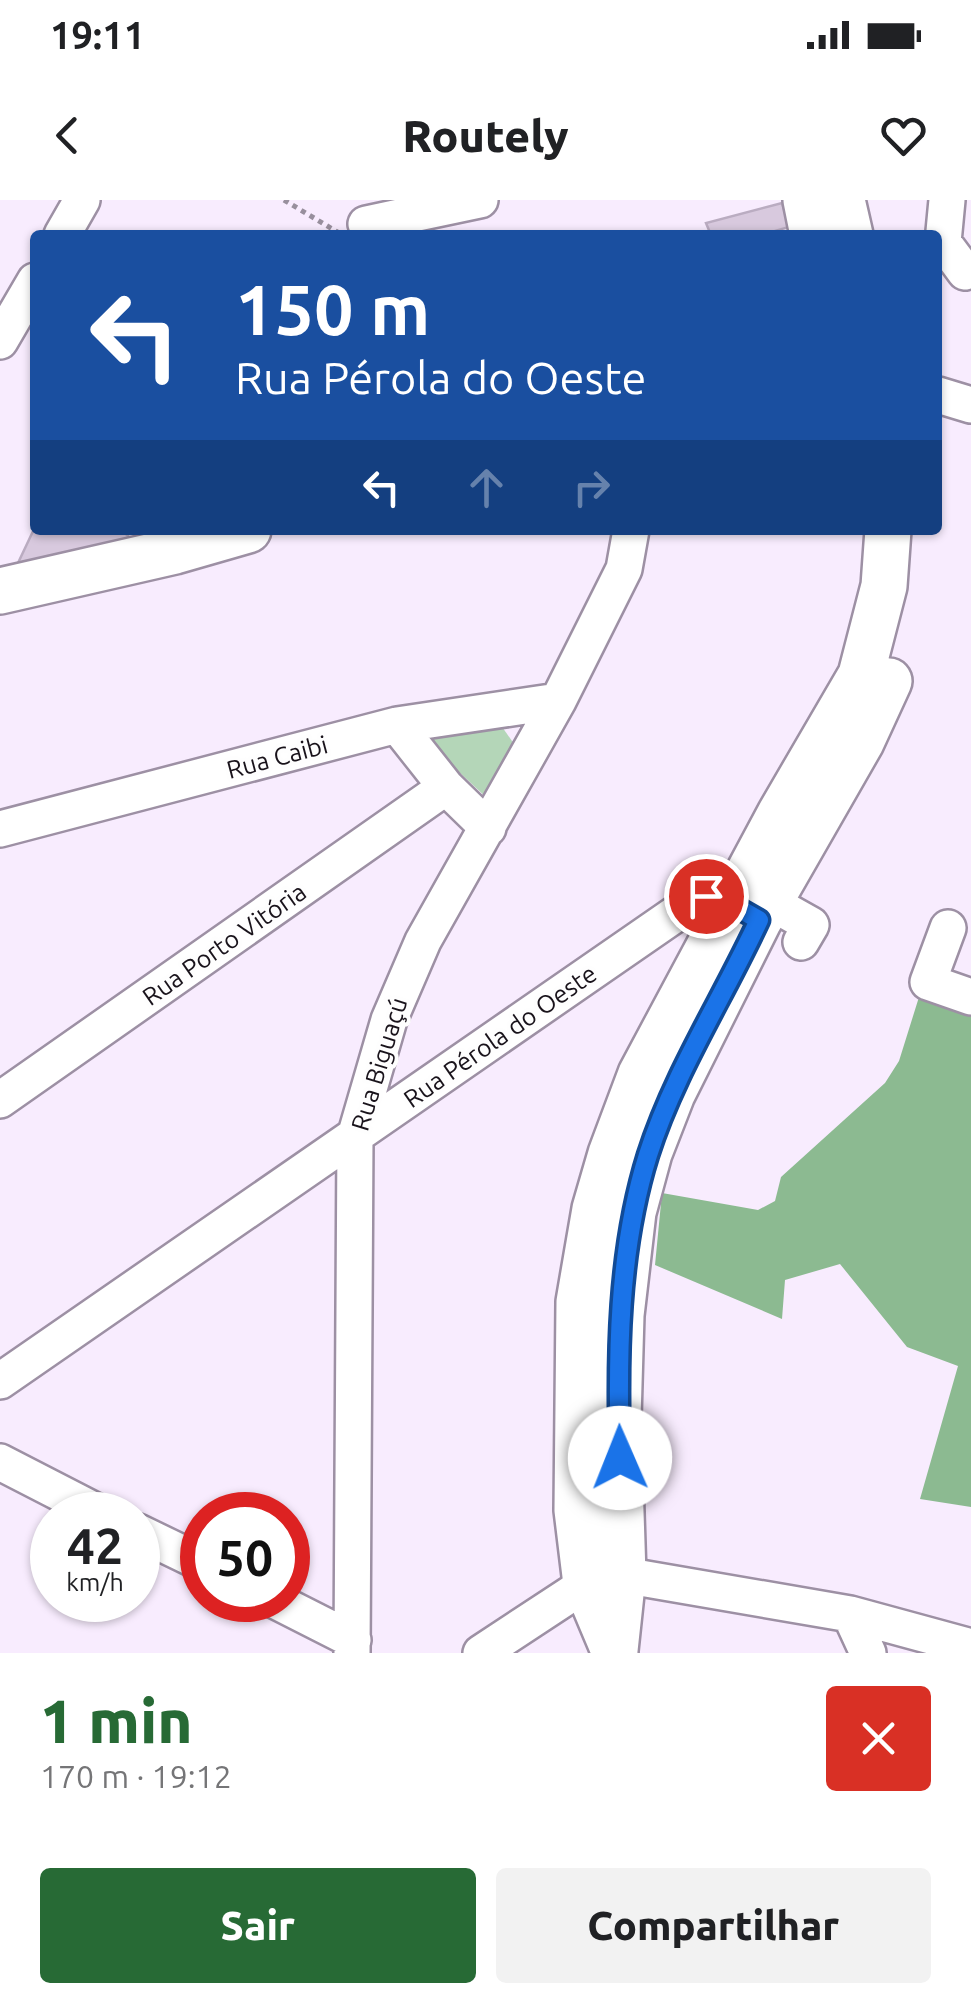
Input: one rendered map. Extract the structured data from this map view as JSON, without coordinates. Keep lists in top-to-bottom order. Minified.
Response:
{"streets":{"street":["Rua Caibi","Rua Porto Vitória","Rua Pérola do Oeste","Rua Biguaçú"]},"crossings":[["Rua Caibi","Rua Biguaçú"],["Rua Pérola do Oeste","Rua Biguaçú"]],"page":{"status":"19:11","header":"Routely","turn":["150 m","Rua Pérola do Oeste"],"speed":"42 km/h","limit":"50","heading":["1 min","170 m · 19:12"],"buttons":["Sair","Compartilhar"]}}
